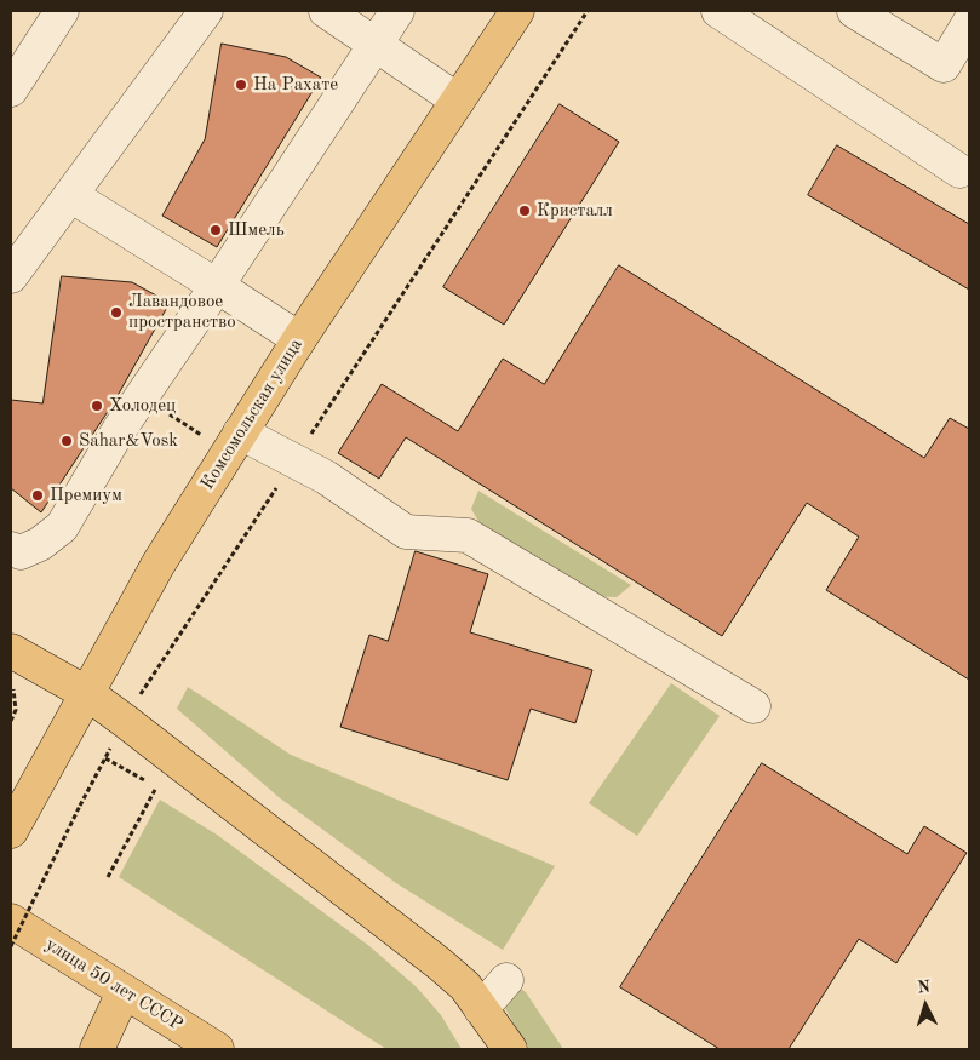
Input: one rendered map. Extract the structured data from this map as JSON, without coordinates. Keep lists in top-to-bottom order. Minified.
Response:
{"streets":{"main road":["Комсомольская улица","улица 50 лет СССР"]},"places":["На Рахате","Кристалл","Шмель","Лавандовое пространство","Холодец","Sahar&Vosk","Премиум"],"north":"top"}
